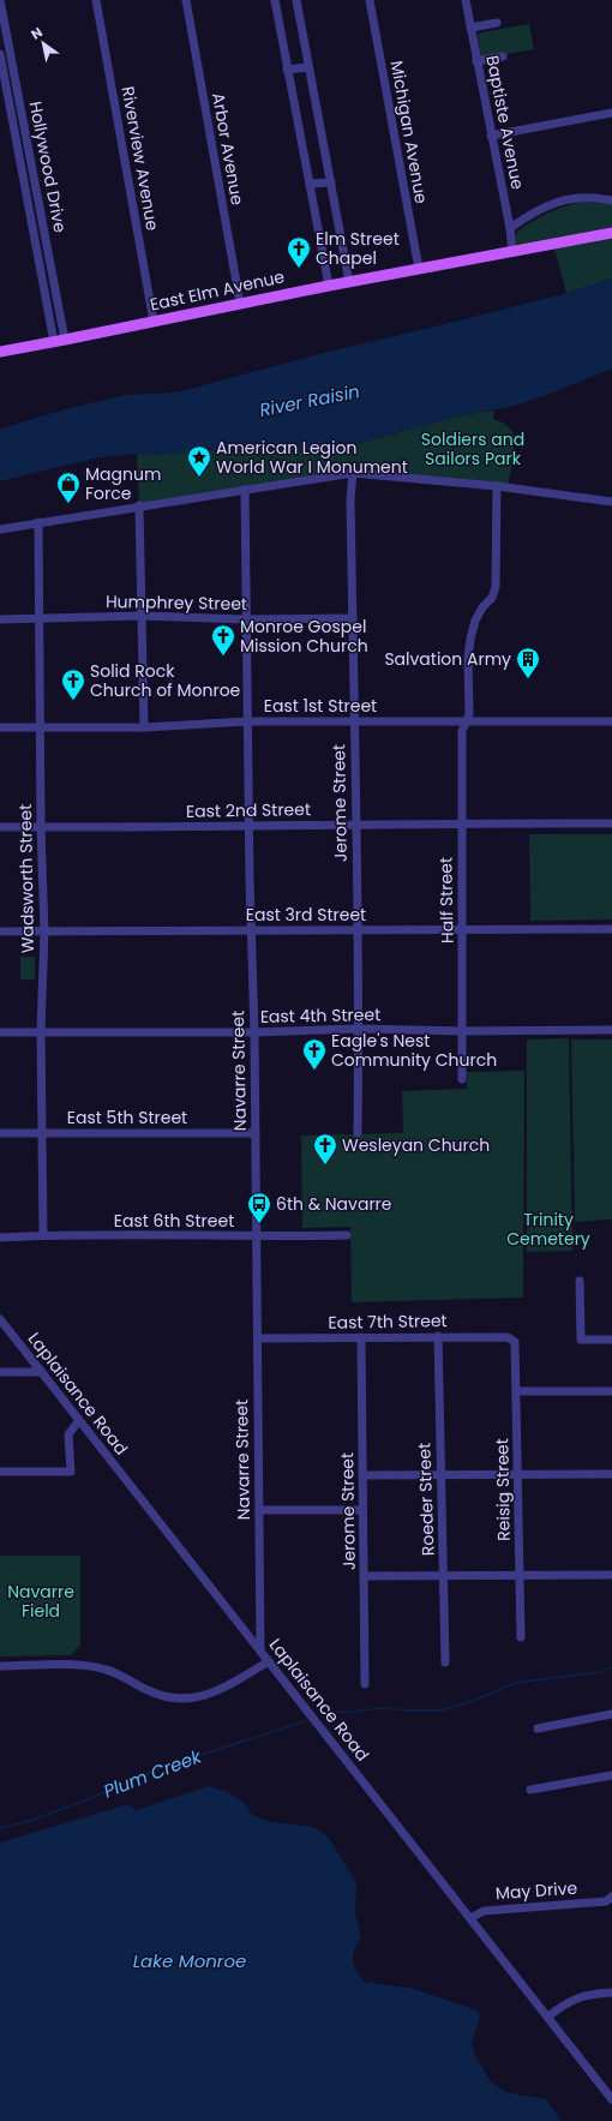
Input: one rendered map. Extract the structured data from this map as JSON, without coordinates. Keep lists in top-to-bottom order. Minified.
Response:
{"streets":{"main road":["East Elm Avenue"],"street":["Baptiste Avenue","Michigan Avenue","Arbor Avenue","Riverview Avenue","Hollywood Drive","Humphrey Street","East 1st Street","Jerome Street","East 2nd Street","Wadsworth Street","Half Street","East 3rd Street","East 4th Street","Navarre Street","East 5th Street","East 6th Street","East 7th Street","Laplaisance Road","Reisig Street","Roeder Street","May Drive"]},"crossings":[["Baptiste Avenue","East Elm Avenue"],["Michigan Avenue","East Elm Avenue"],["Arbor Avenue","East Elm Avenue"],["Riverview Avenue","East Elm Avenue"],["Hollywood Drive","East Elm Avenue"],["Humphrey Street","Jerome Street"],["Humphrey Street","Wadsworth Street"],["Humphrey Street","Navarre Street"],["East 1st Street","Jerome Street"],["East 1st Street","Wadsworth Street"],["East 1st Street","Half Street"],["East 1st Street","Navarre Street"],["Jerome Street","East 2nd Street"],["Jerome Street","East 3rd Street"],["Jerome Street","East 4th Street"],["Jerome Street","East 7th Street"],["East 2nd Street","Wadsworth Street"],["East 2nd Street","Half Street"],["East 2nd Street","Navarre Street"],["Wadsworth Street","East 3rd Street"],["Wadsworth Street","East 4th Street"],["Wadsworth Street","East 5th Street"],["Wadsworth Street","East 6th Street"],["Half Street","East 3rd Street"],["Half Street","East 4th Street"],["East 3rd Street","Navarre Street"],["East 4th Street","Navarre Street"],["Navarre Street","East 5th Street"],["Navarre Street","East 6th Street"],["Navarre Street","East 7th Street"],["Navarre Street","Laplaisance Road"],["East 7th Street","Reisig Street"],["East 7th Street","Roeder Street"],["Laplaisance Road","May Drive"]],"water":["River Raisin","Plum Creek","Lake Monroe"],"parks":["Soldiers and Sailors Park","Trinity Cemetery","Navarre Field"],"places":{"church":["Elm Street Chapel","Monroe Gospel Mission Church","Solid Rock Church of Monroe","Eagle's Nest Community Church","Wesleyan Church"],"place":["American Legion World War I Monument"],"shop":["Magnum Force"],"building":["Salvation Army"],"bus stop":["6th & Navarre"]},"north":"top left"}
